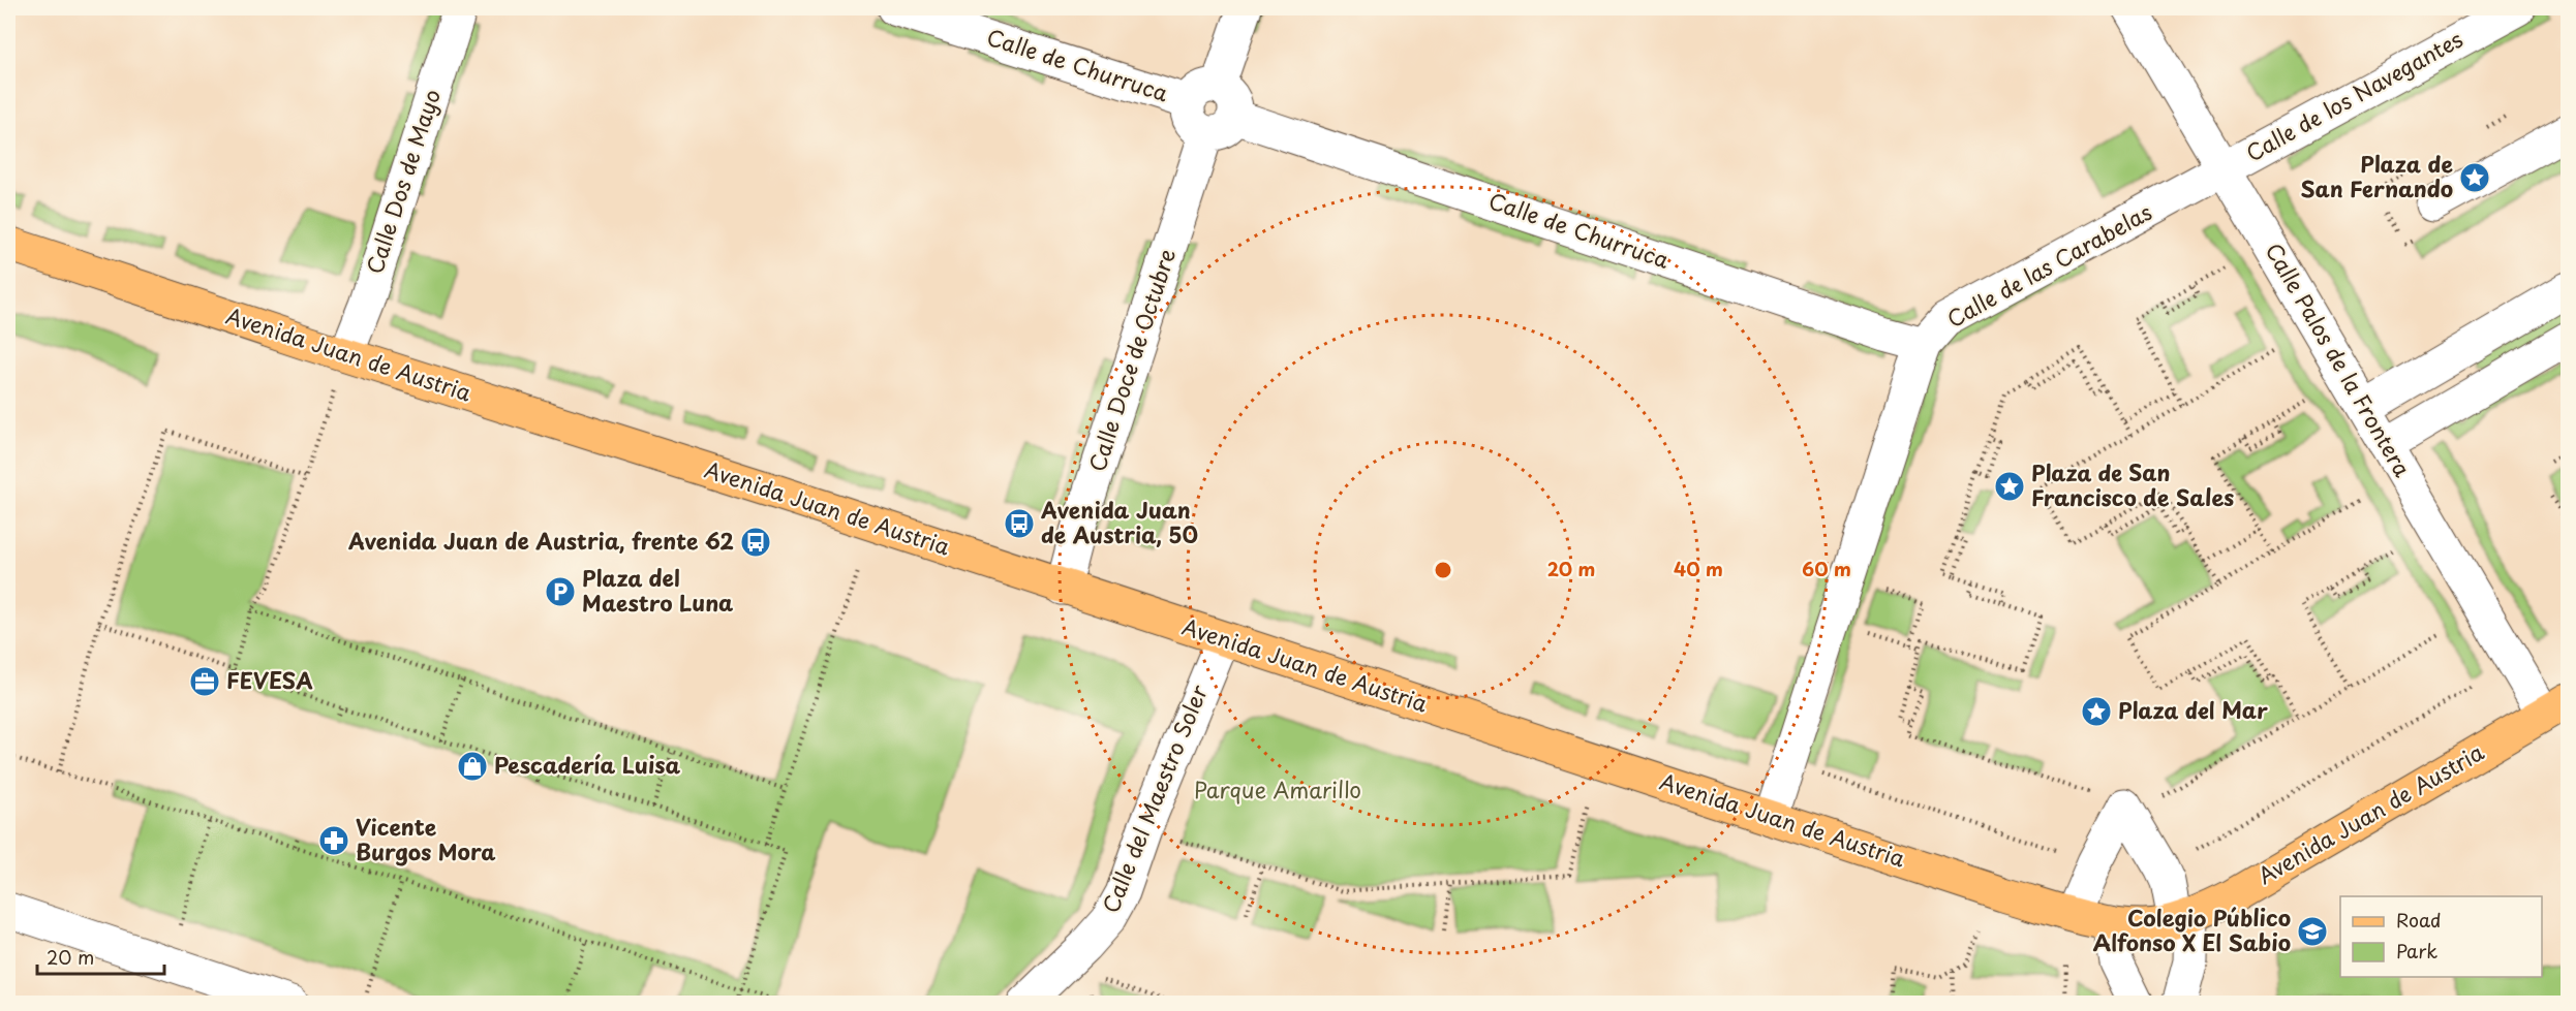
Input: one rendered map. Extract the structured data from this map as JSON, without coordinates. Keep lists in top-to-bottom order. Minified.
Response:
{"streets":{"main road":["Avenida Juan de Austria"],"street":["Calle de Churruca","Calle de los Navegantes","Calle Dos de Mayo","Calle de las Carabelas","Calle Doce de Octubre","Calle Palos de la Frontera","Calle del Maestro Soler"]},"crossings":[["Calle de Churruca","Calle de las Carabelas"],["Calle de Churruca","Calle Doce de Octubre"],["Calle de los Navegantes","Calle de las Carabelas"],["Calle de los Navegantes","Calle Palos de la Frontera"],["Calle Dos de Mayo","Avenida Juan de Austria"],["Calle de las Carabelas","Avenida Juan de Austria"],["Calle de las Carabelas","Calle Palos de la Frontera"],["Avenida Juan de Austria","Calle Doce de Octubre"],["Avenida Juan de Austria","Calle Palos de la Frontera"],["Avenida Juan de Austria","Calle del Maestro Soler"]],"parks":["Parque Amarillo"],"places":{"place":["Plaza de San Fernando","Plaza de San Francisco de Sales","Plaza del Mar"],"bus stop":["Avenida Juan de Austria, 50","Avenida Juan de Austria, frente 62"],"parking":["Plaza del Maestro Luna"],"office":["FEVESA"],"shop":["Pescadería Luisa"],"pharmacy":["Vicente Burgos Mora"],"school or university":["Colegio Público Alfonso X El Sabio"]},"legend":["Road","Park"],"scale_bar":"20 m","rings":["20 m","40 m","60 m"]}
